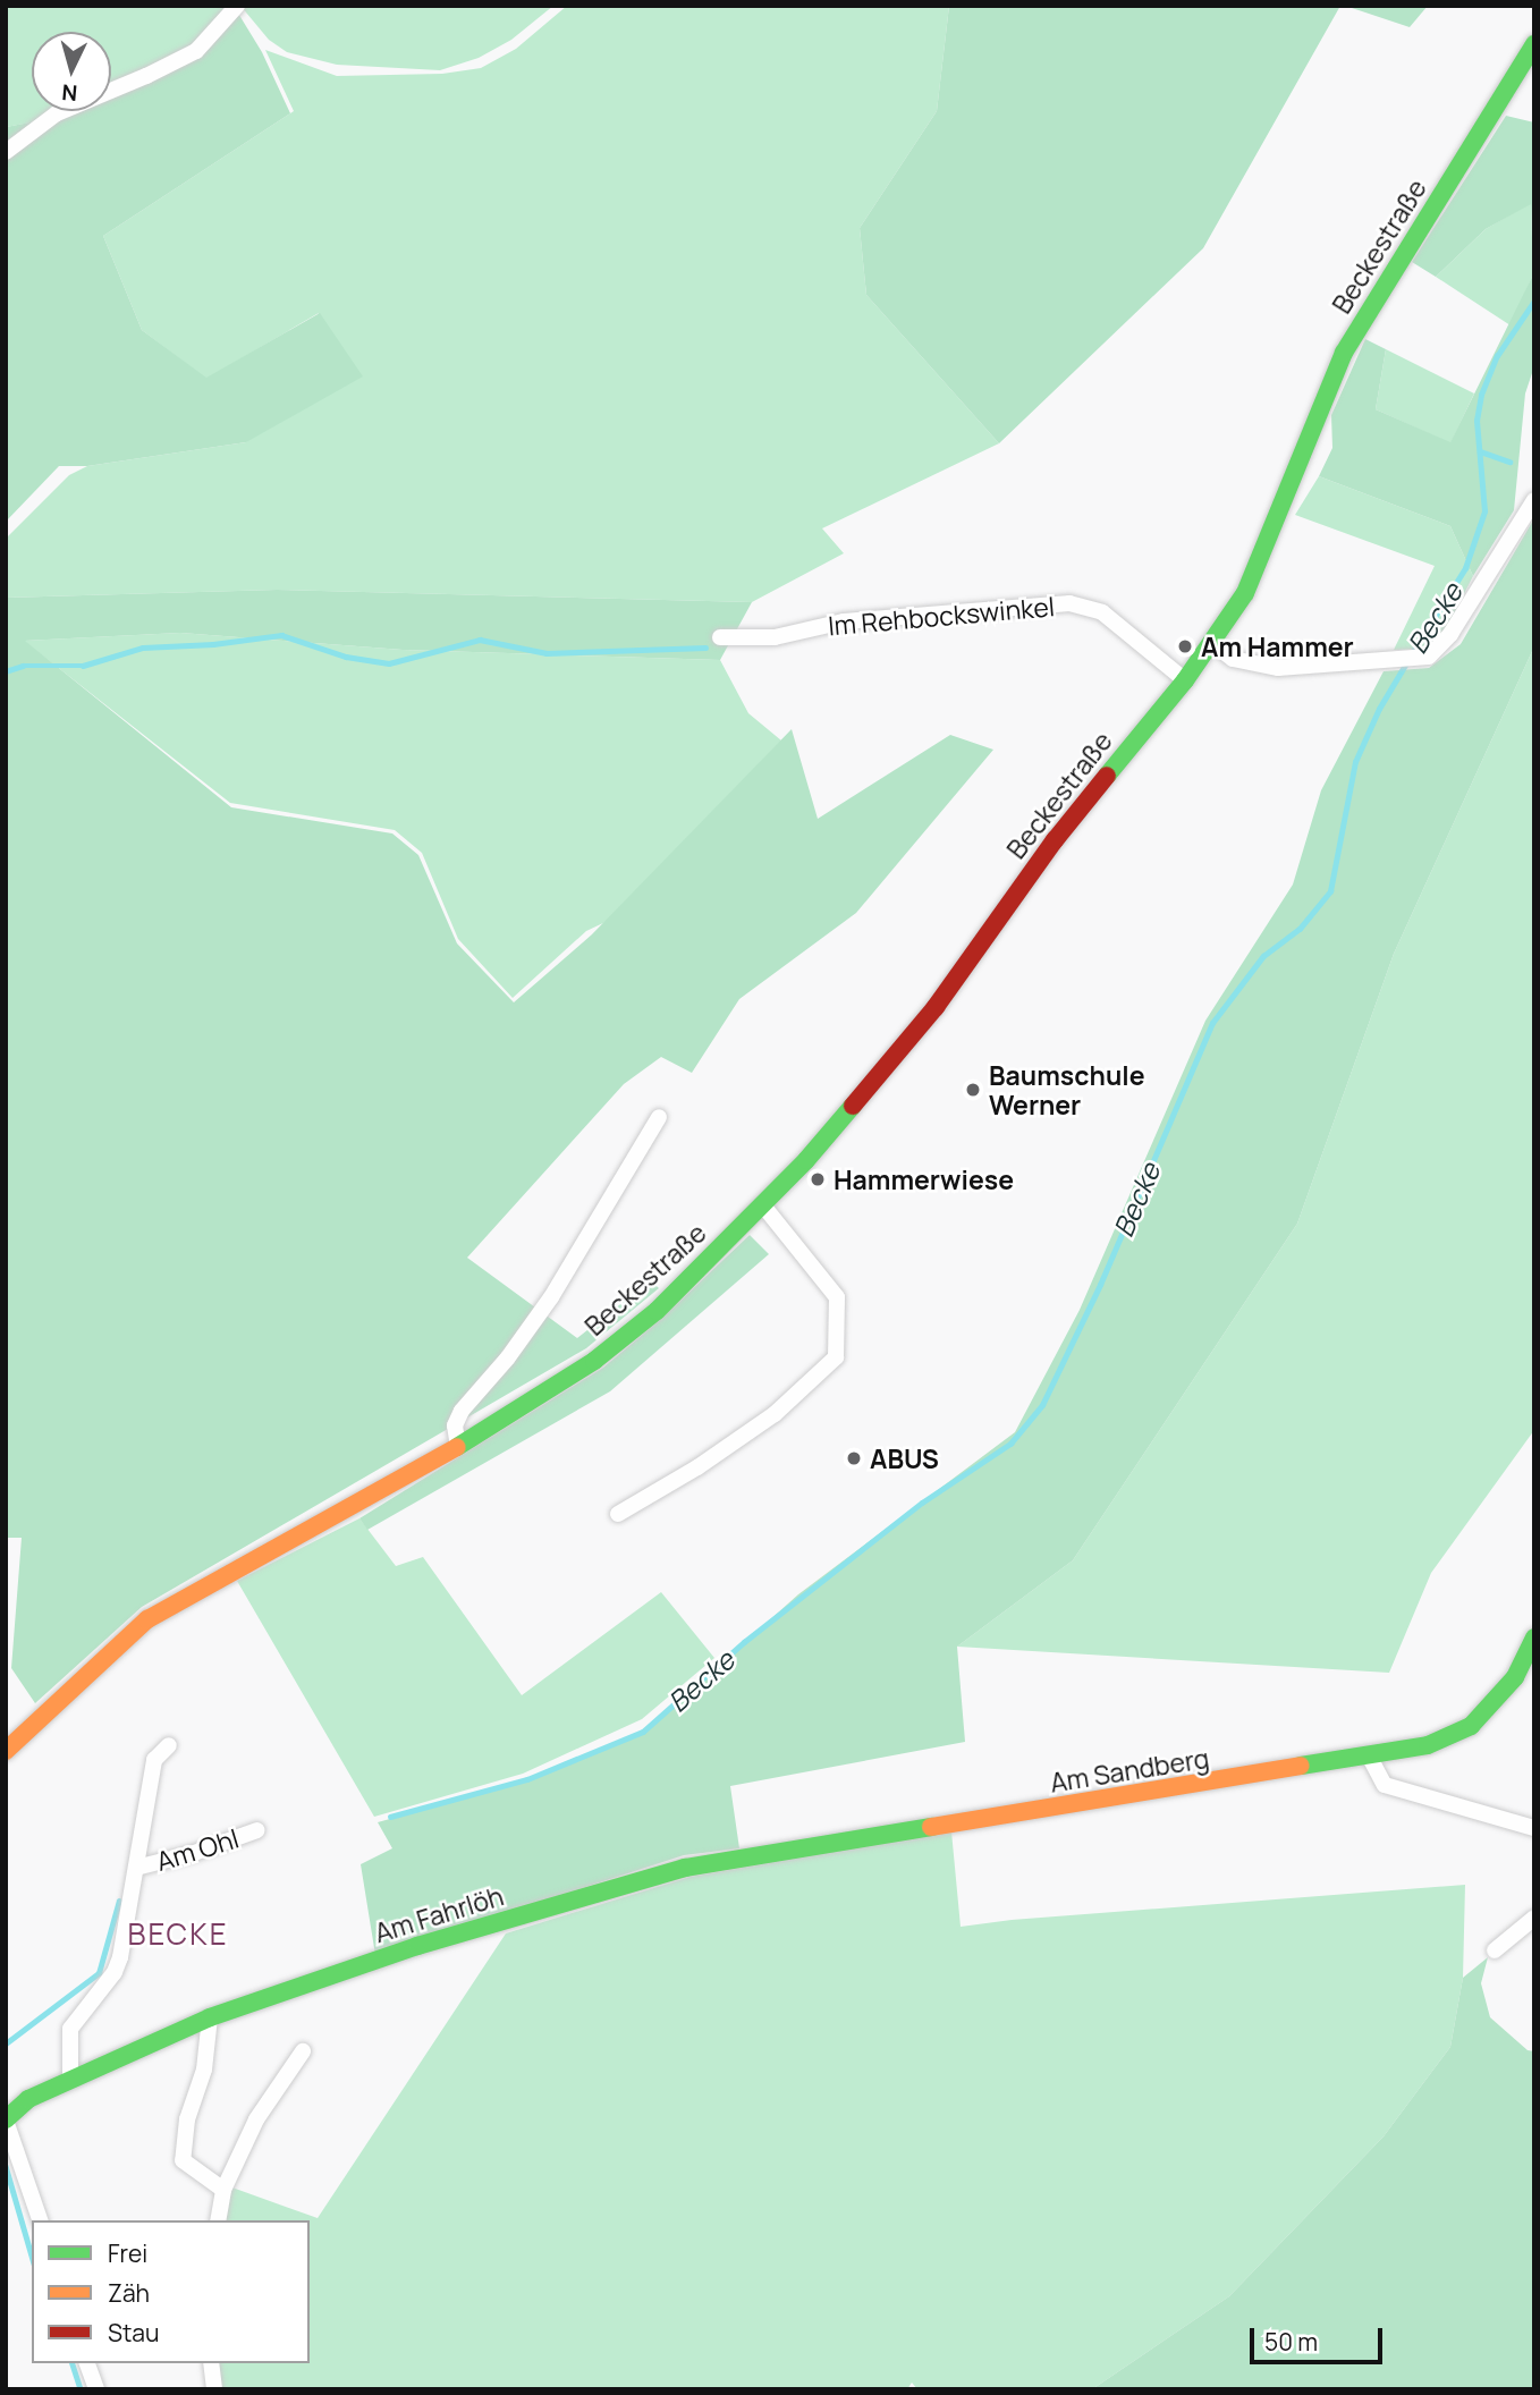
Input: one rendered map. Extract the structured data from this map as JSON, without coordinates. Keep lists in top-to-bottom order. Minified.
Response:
{"streets":{"main road":["Beckestraße","Am Sandberg","Am Fahrlöh"],"street":["Im Rehbockswinkel","Am Ohl"]},"crossings":[["Beckestraße","Im Rehbockswinkel"],["Am Sandberg","Am Fahrlöh"]],"districts":["BECKE"],"water":["Becke"],"places":["Am Hammer","Baumschule Werner","Hammerwiese","ABUS"],"legend":["Frei","Zäh","Stau"],"scale_bar":"50 m","north":"bottom"}
